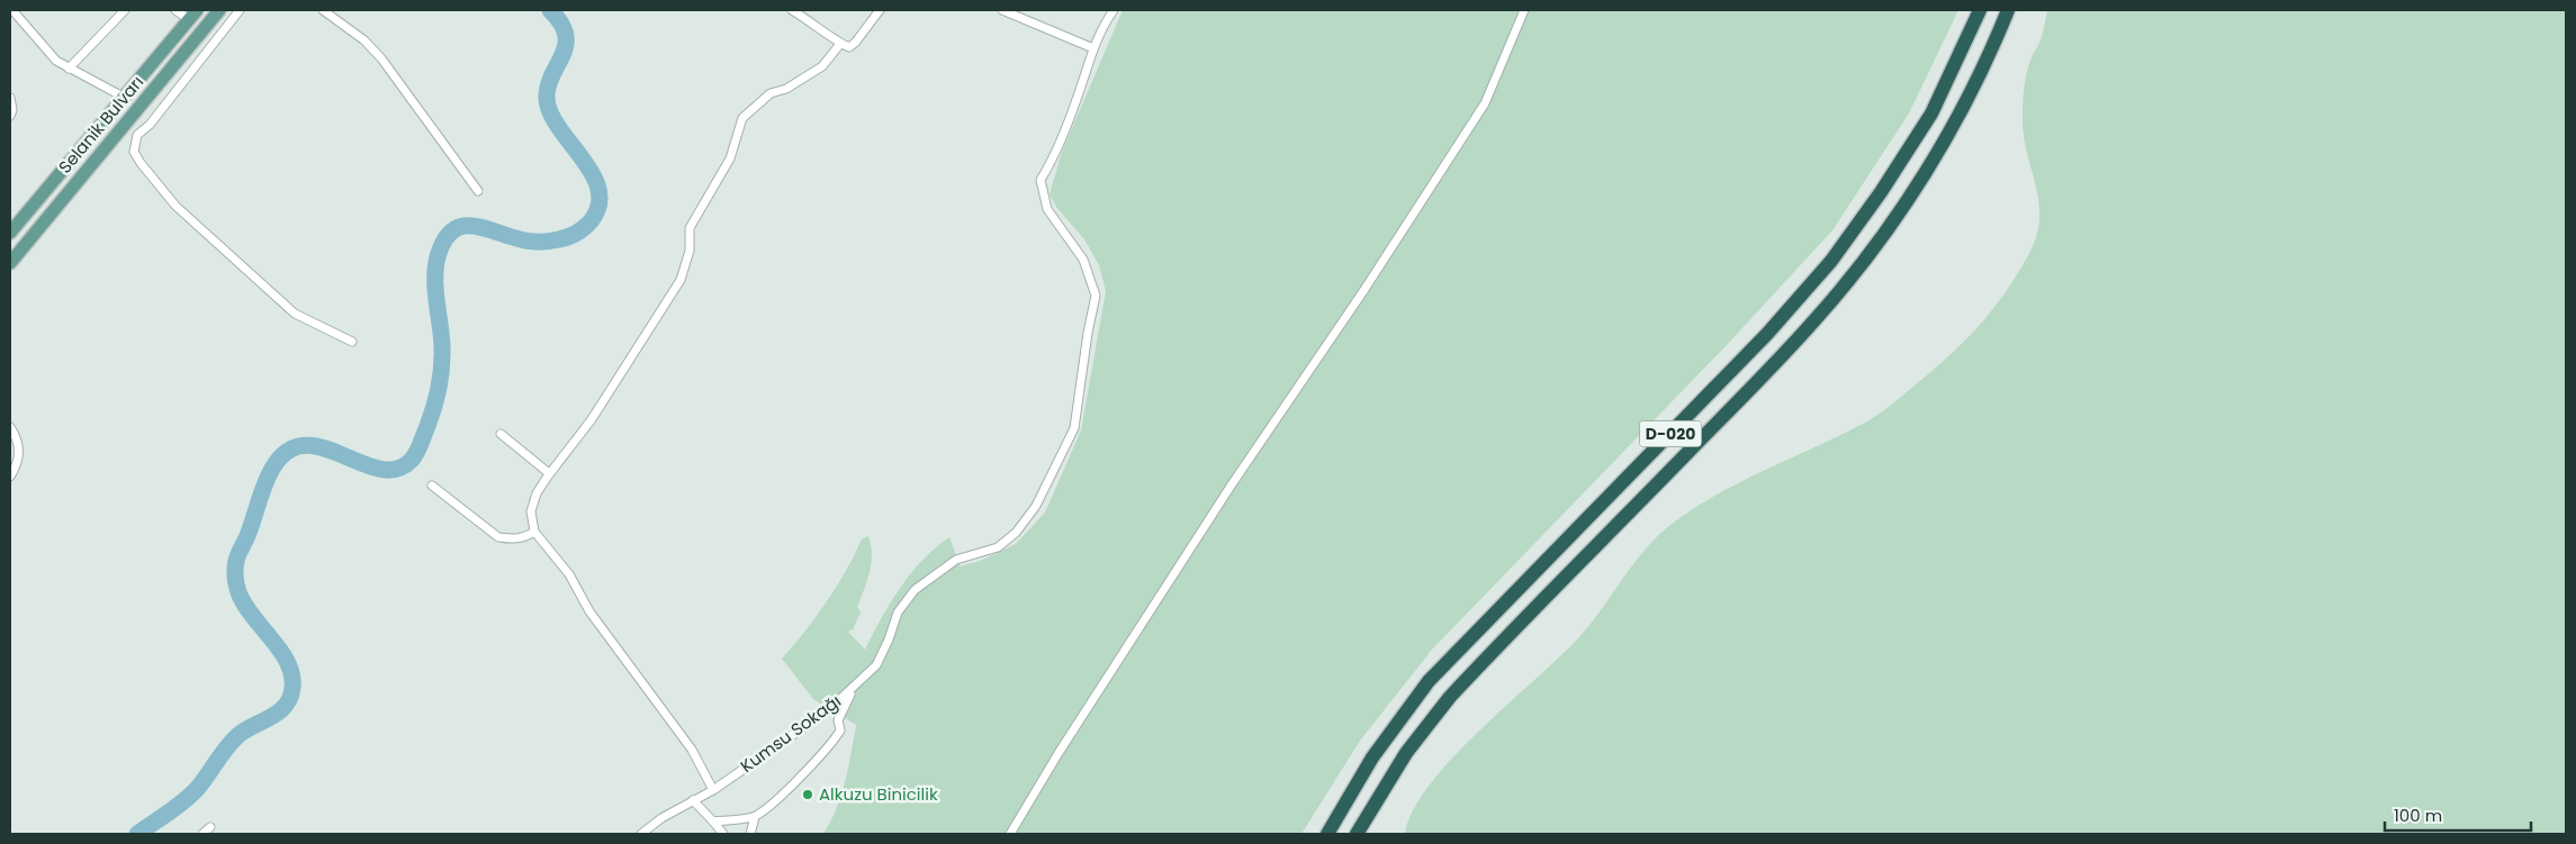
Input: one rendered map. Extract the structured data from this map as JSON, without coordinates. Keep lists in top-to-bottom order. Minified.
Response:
{"streets":{"highway":["D-020"],"main road":["Selanik Bulvarı"],"street":["Kumsu Sokağı"]},"places":["Alkuzu Binicilik"],"scale_bar":"100 m"}
